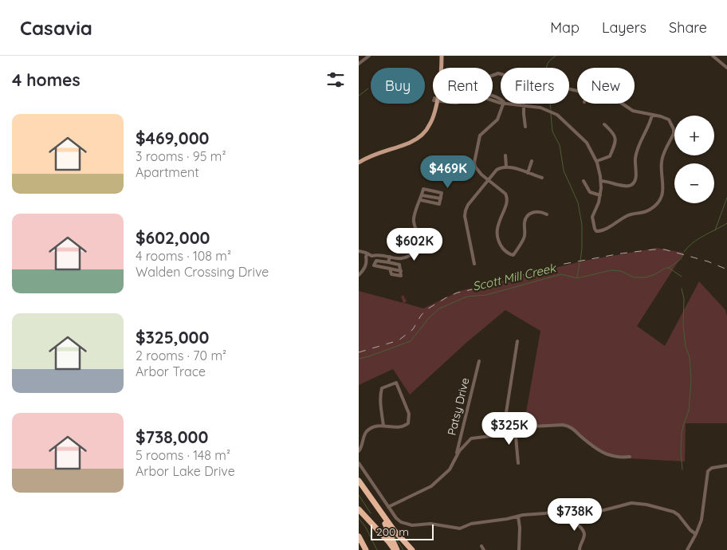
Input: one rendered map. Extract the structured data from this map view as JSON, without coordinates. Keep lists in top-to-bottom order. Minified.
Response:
{"streets":{"street":["Patsy Drive"]},"water":["Scott Mill Creek"],"scale_bar":"200 m","page":{"header":"Casavia","nav":["Map","Layers","Share"],"heading":"4 homes","chip":["Buy","Rent","Filters","New"],"list":[{"name":"$469,000","note":"3 rooms · 95 m² · Apartment"},{"name":"$602,000","note":"4 rooms · 108 m² · Walden Crossing Drive"},{"name":"$325,000","note":"2 rooms · 70 m² · Arbor Trace"},{"name":"$738,000","note":"5 rooms · 148 m² · Arbor Lake Drive"}],"map_buttons":["+","−"],"price":["$469K","$602K","$325K","$738K"],"scale":"200 m"}}
